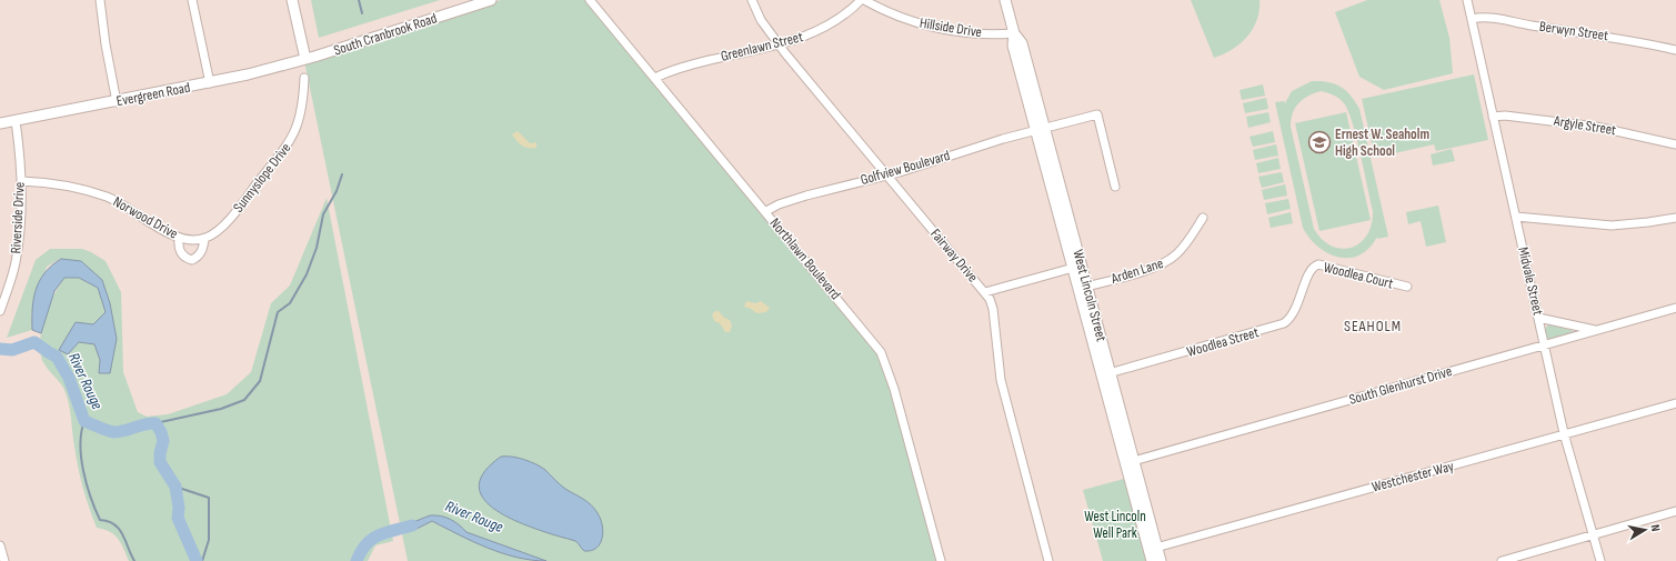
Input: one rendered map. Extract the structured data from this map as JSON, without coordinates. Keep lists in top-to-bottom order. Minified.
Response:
{"streets":{"street":["Hillside Drive","Berwyn Street","South Cranbrook Road","Greenlawn Street","Evergreen Road","Argyle Street","Golfview Boulevard","Sunnyslope Drive","Riverside Drive","Norwood Drive","Fairway Drive","Northlawn Boulevard","Arden Lane","Woodlea Court","Midvale Street","West Lincoln Street","Woodlea Street","South Glenhurst Drive","Westchester Way"]},"crossings":[["Hillside Drive","Greenlawn Street"],["Hillside Drive","West Lincoln Street"],["Berwyn Street","Midvale Street"],["South Cranbrook Road","Evergreen Road"],["Greenlawn Street","Fairway Drive"],["Greenlawn Street","Northlawn Boulevard"],["Evergreen Road","Riverside Drive"],["Argyle Street","Midvale Street"],["Golfview Boulevard","Fairway Drive"],["Golfview Boulevard","Northlawn Boulevard"],["Golfview Boulevard","West Lincoln Street"],["Sunnyslope Drive","Norwood Drive"],["Riverside Drive","Norwood Drive"],["Arden Lane","West Lincoln Street"],["Woodlea Court","Woodlea Street"],["Midvale Street","South Glenhurst Drive"],["Midvale Street","Westchester Way"],["West Lincoln Street","Woodlea Street"],["West Lincoln Street","South Glenhurst Drive"],["West Lincoln Street","Westchester Way"]],"districts":["SEAHOLM"],"water":["River Rouge"],"parks":["West Lincoln Well Park"],"places":{"school or university":["Ernest W. Seaholm High School"]},"north":"right"}
